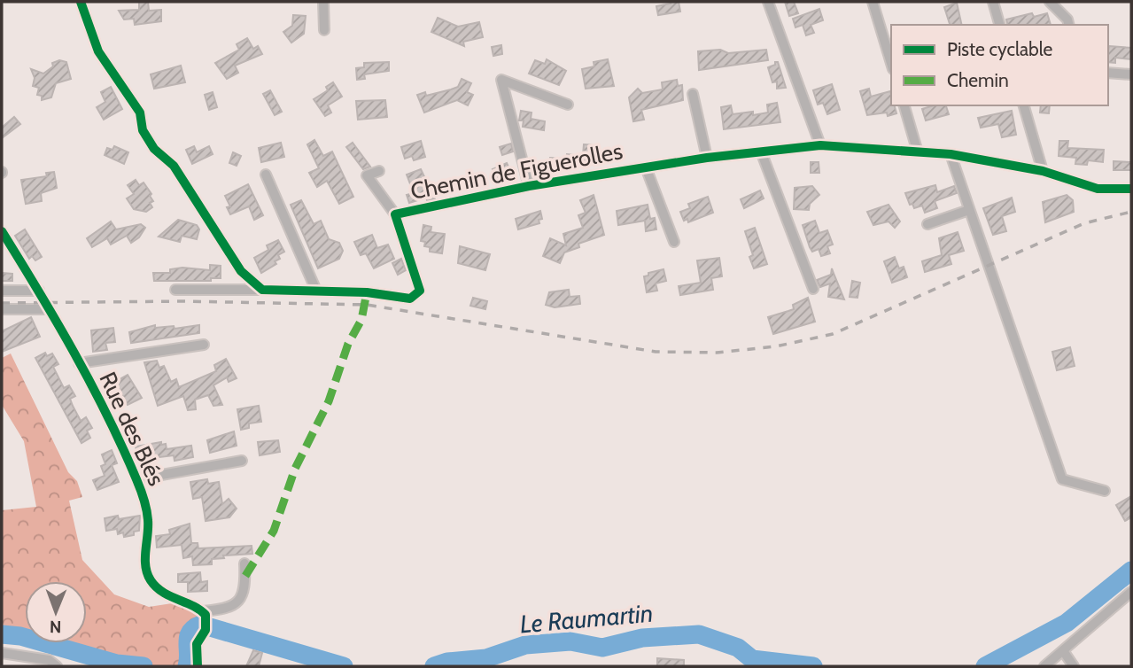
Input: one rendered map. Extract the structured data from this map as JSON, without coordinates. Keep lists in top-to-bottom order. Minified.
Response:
{"streets":{"street":["Chemin de Figuerolles","Rue des Blés"]},"water":["Le Raumartin"],"legend":["Piste cyclable","Chemin"],"north":"bottom"}
